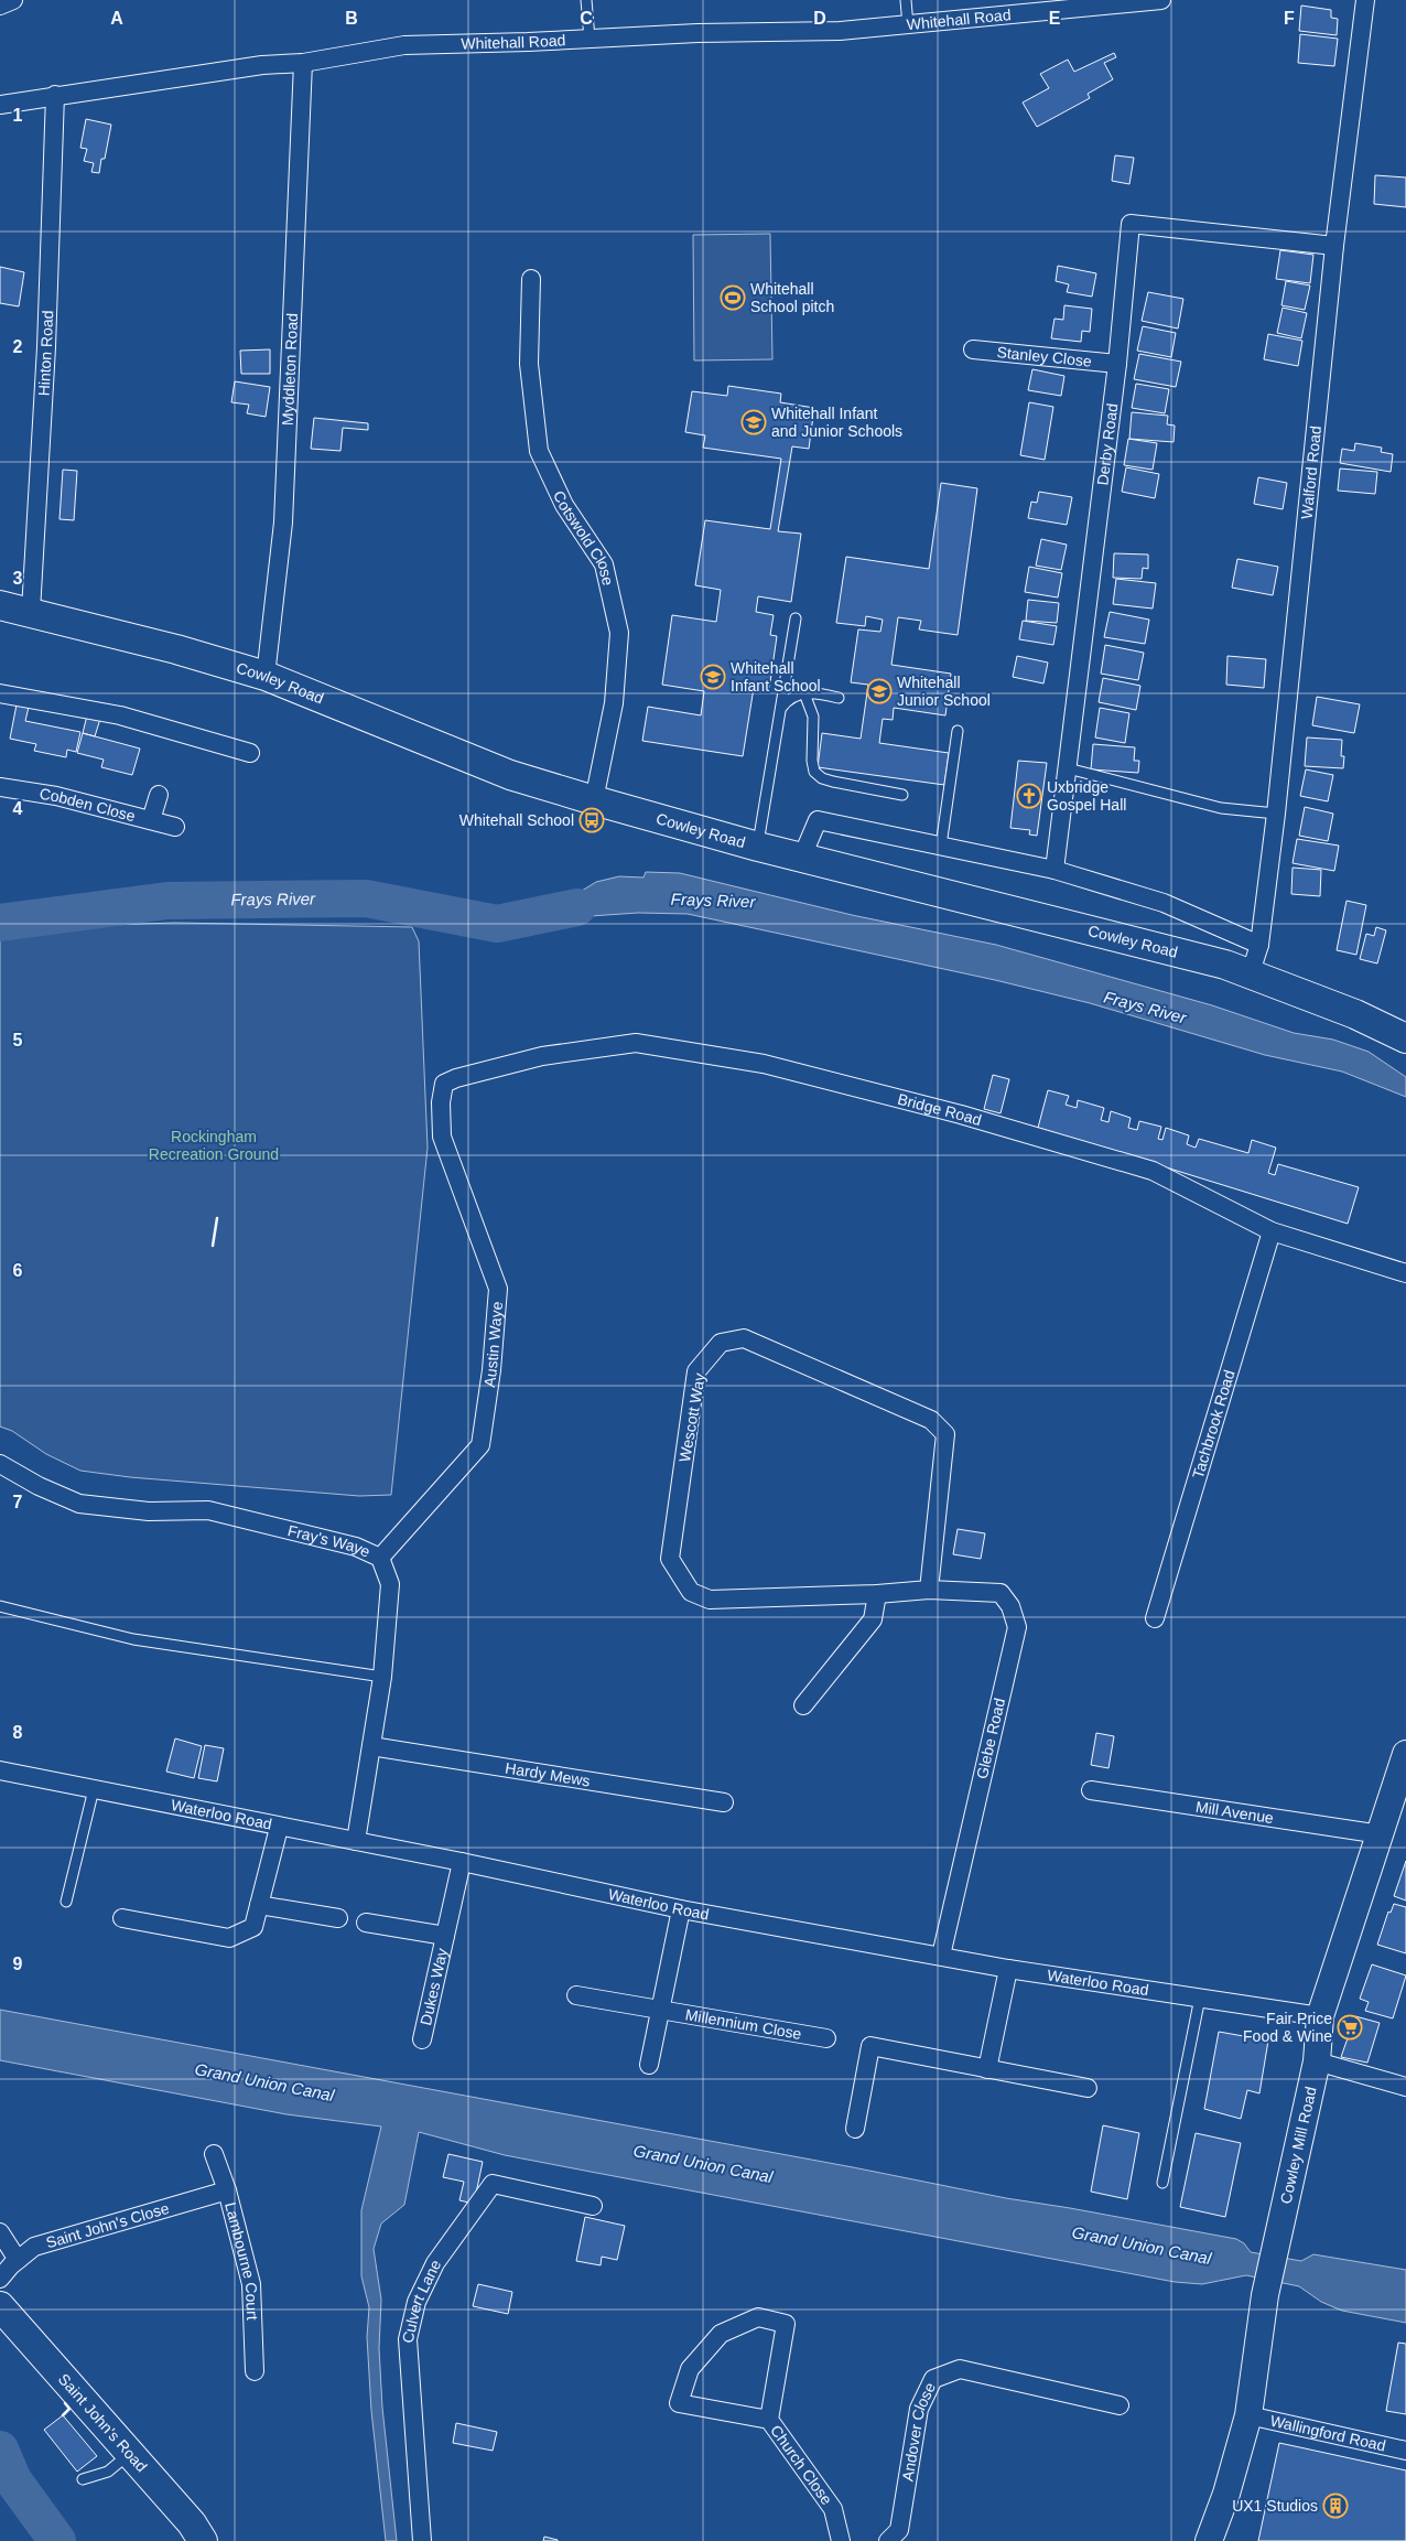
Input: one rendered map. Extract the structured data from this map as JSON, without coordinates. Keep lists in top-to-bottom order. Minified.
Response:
{"streets":{"main road":["Cowley Road","Saint John's Road"],"street":["Whitehall Road","Hinton Road","Stanley Close","Myddleton Road","Derby Road","Walford Road","Cotswold Close","Cobden Close","Bridge Road","Austin Waye","Wescott Way","Tachbrook Road","Fray's Waye","Glebe Road","Hardy Mews","Mill Avenue","Waterloo Road","Dukes Way","Millennium Close","Cowley Mill Road","Saint John's Close","Lambourne Court","Culvert Lane","Andover Close","Wallingford Road","Church Close"]},"crossings":[["Whitehall Road","Hinton Road"],["Whitehall Road","Myddleton Road"],["Hinton Road","Cowley Road"],["Stanley Close","Derby Road"],["Myddleton Road","Cowley Road"],["Derby Road","Walford Road"],["Walford Road","Cowley Road"],["Cotswold Close","Cowley Road"],["Bridge Road","Austin Waye"],["Bridge Road","Tachbrook Road"],["Austin Waye","Fray's Waye"],["Wescott Way","Glebe Road"],["Fray's Waye","Hardy Mews"],["Fray's Waye","Waterloo Road"],["Glebe Road","Waterloo Road"],["Mill Avenue","Cowley Mill Road"],["Waterloo Road","Dukes Way"],["Waterloo Road","Cowley Mill Road"],["Cowley Mill Road","Wallingford Road"],["Saint John's Close","Lambourne Court"]],"water":["Frays River","Grand Union Canal"],"parks":["Rockingham Recreation Ground"],"places":{"sports":["Whitehall School pitch"],"school or university":["Whitehall Infant and Junior Schools","Whitehall Infant School","Whitehall Junior School"],"church":["Uxbridge Gospel Hall"],"bus stop":["Whitehall School"],"supermarket":["Fair Price Food & Wine"],"building":["UX1 Studios"]},"grid":{"columns":["A","B","C","D","E","F"],"rows":["1","2","3","4","5","6","7","8","9"]}}
